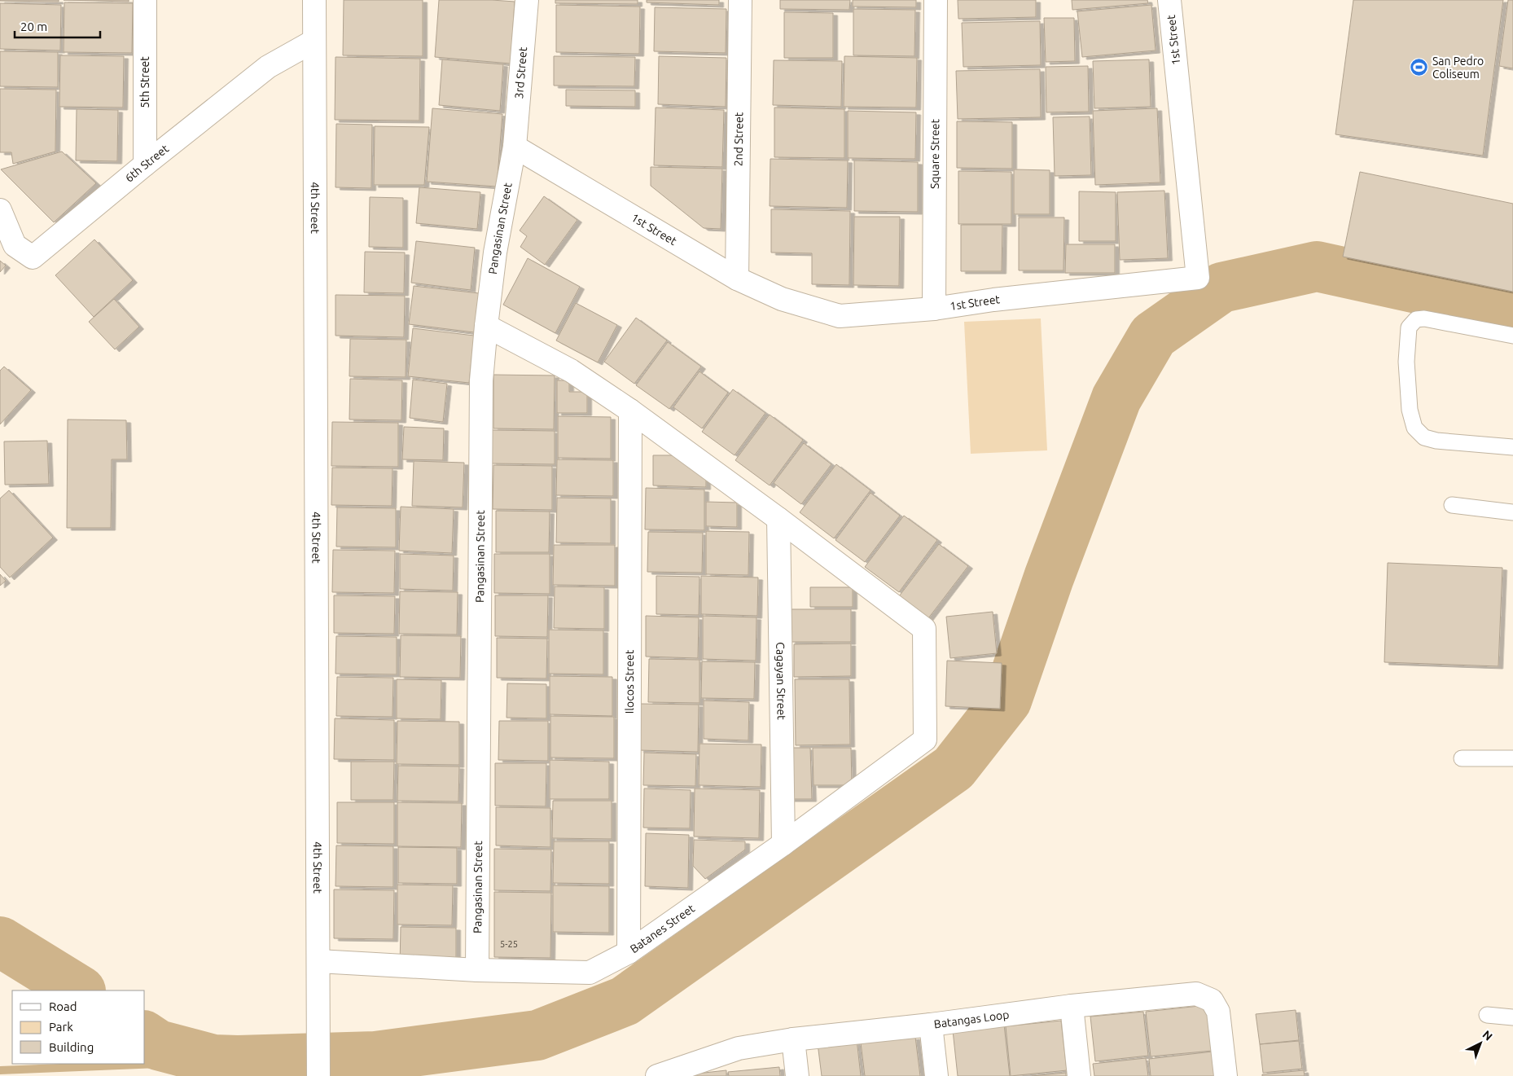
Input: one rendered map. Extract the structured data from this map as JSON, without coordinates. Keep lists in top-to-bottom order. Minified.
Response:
{"streets":{"street":["1st Street","3rd Street","5th Street","2nd Street","Square Street","6th Street","4th Street","Pangasinan Street","Cagayan Street","Ilocos Street","Batanes Street","Batangas Loop"]},"crossings":[["1st Street","3rd Street"],["1st Street","2nd Street"],["1st Street","Square Street"],["1st Street","Pangasinan Street"],["3rd Street","Pangasinan Street"],["5th Street","6th Street"],["6th Street","4th Street"],["4th Street","Batanes Street"],["Pangasinan Street","Batanes Street"],["Cagayan Street","Batanes Street"],["Ilocos Street","Batanes Street"]],"places":{"sports":["San Pedro Coliseum"]},"house_numbers":["5-25"],"legend":["Road","Park","Building"],"scale_bar":"20 m","north":"top right"}
